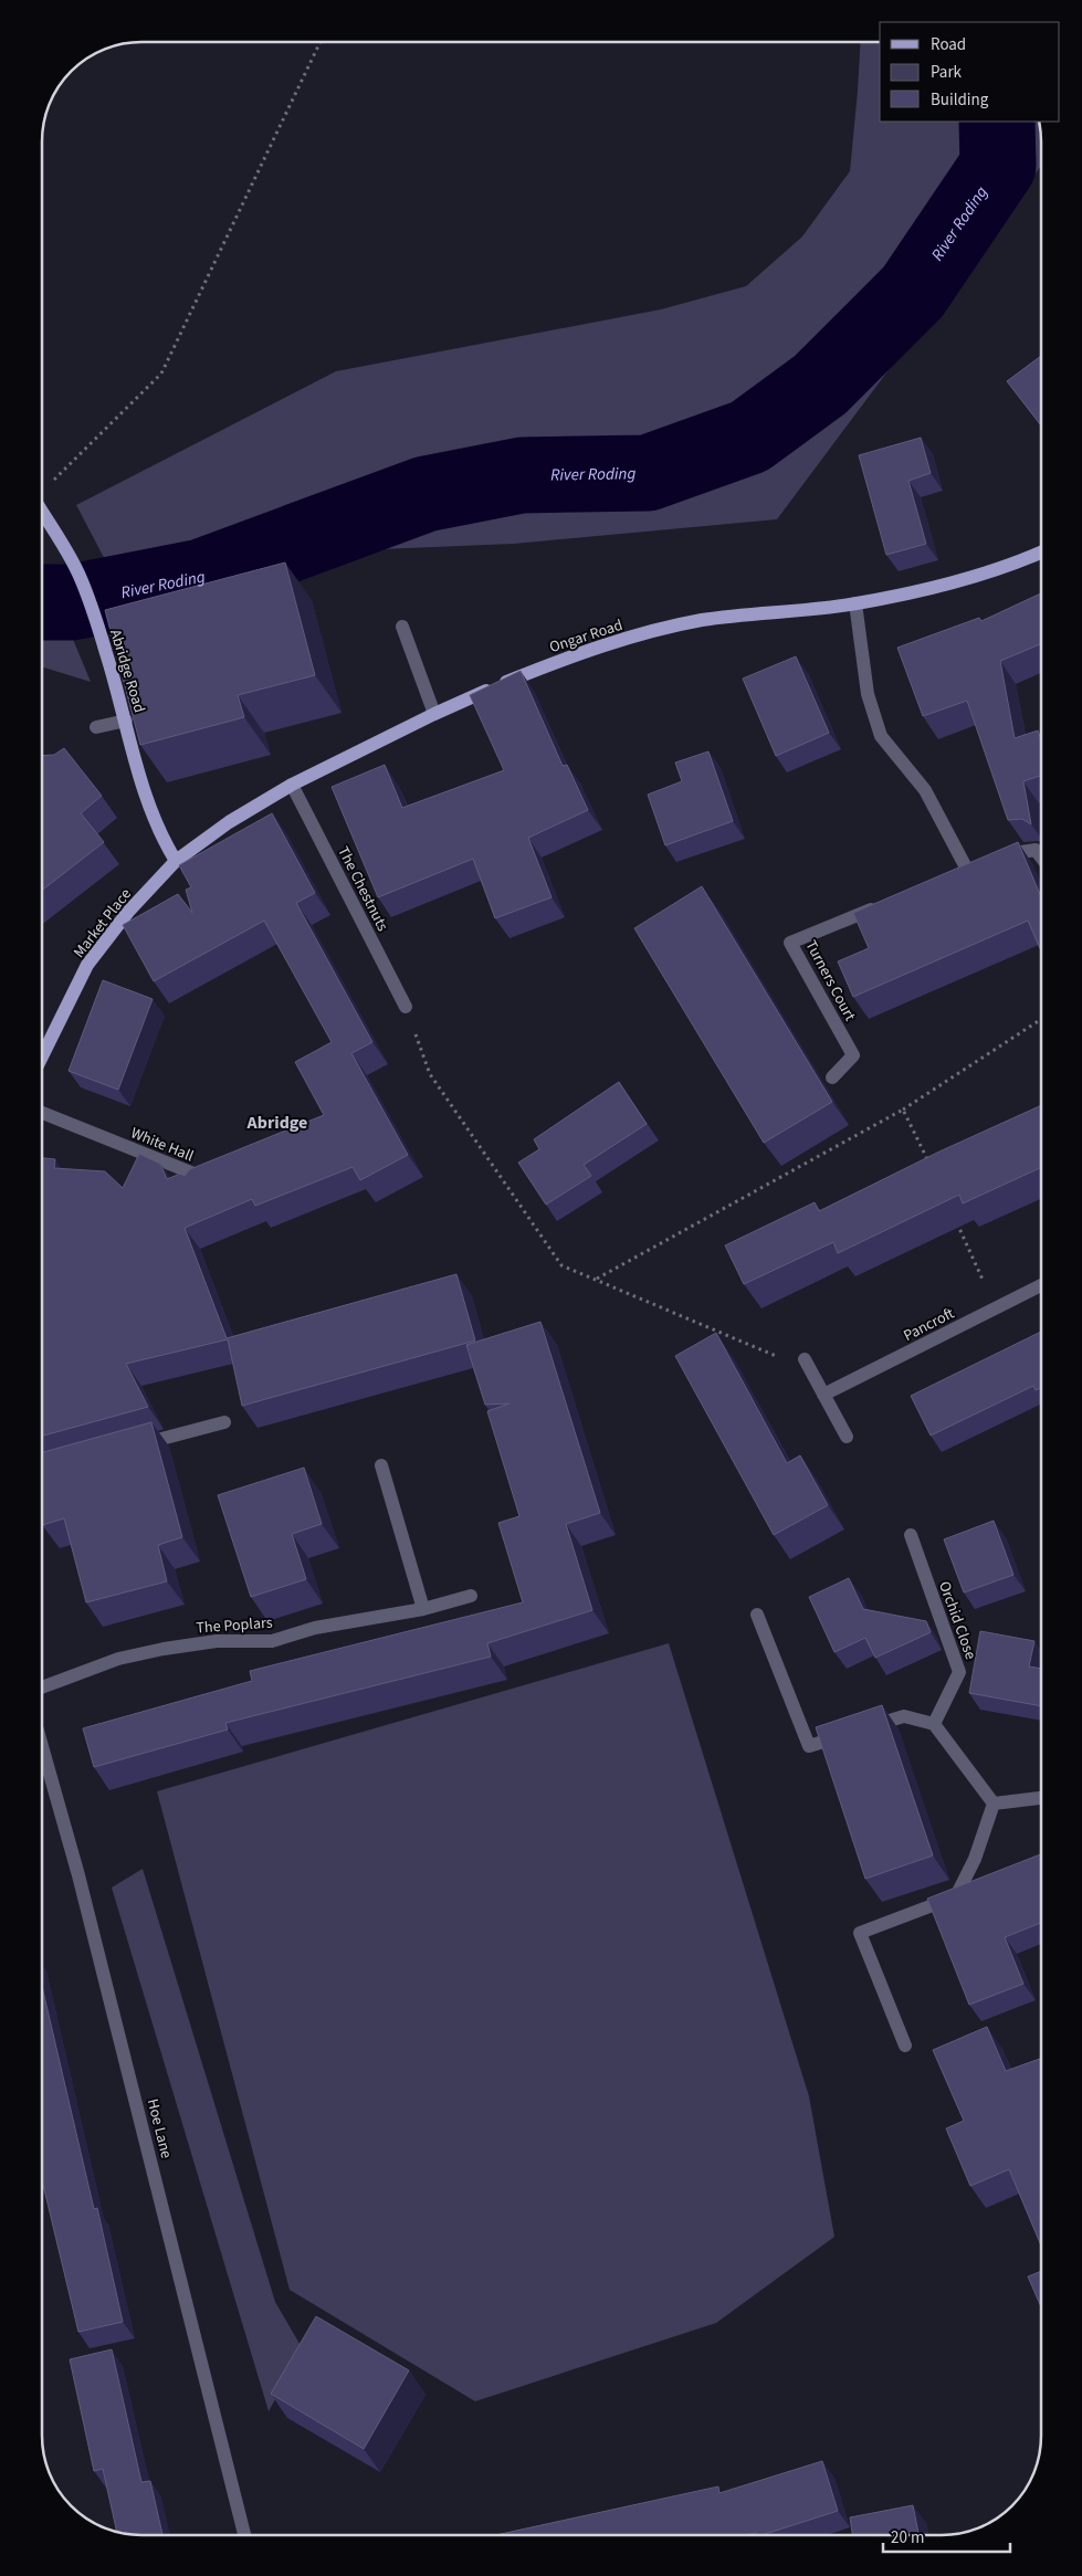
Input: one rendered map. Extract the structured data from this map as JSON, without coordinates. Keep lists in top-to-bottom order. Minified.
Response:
{"streets":{"main road":["Ongar Road","Abridge Road","Market Place"],"street":["The Chestnuts","Turners Court","White Hall","Pancroft","Orchid Close","The Poplars","Hoe Lane"]},"crossings":[["Ongar Road","Abridge Road"],["Ongar Road","The Chestnuts"],["Ongar Road","Market Place"],["Abridge Road","Market Place"]],"districts":["Abridge"],"water":["River Roding"],"legend":["Road","Park","Building"],"scale_bar":"20 m"}
